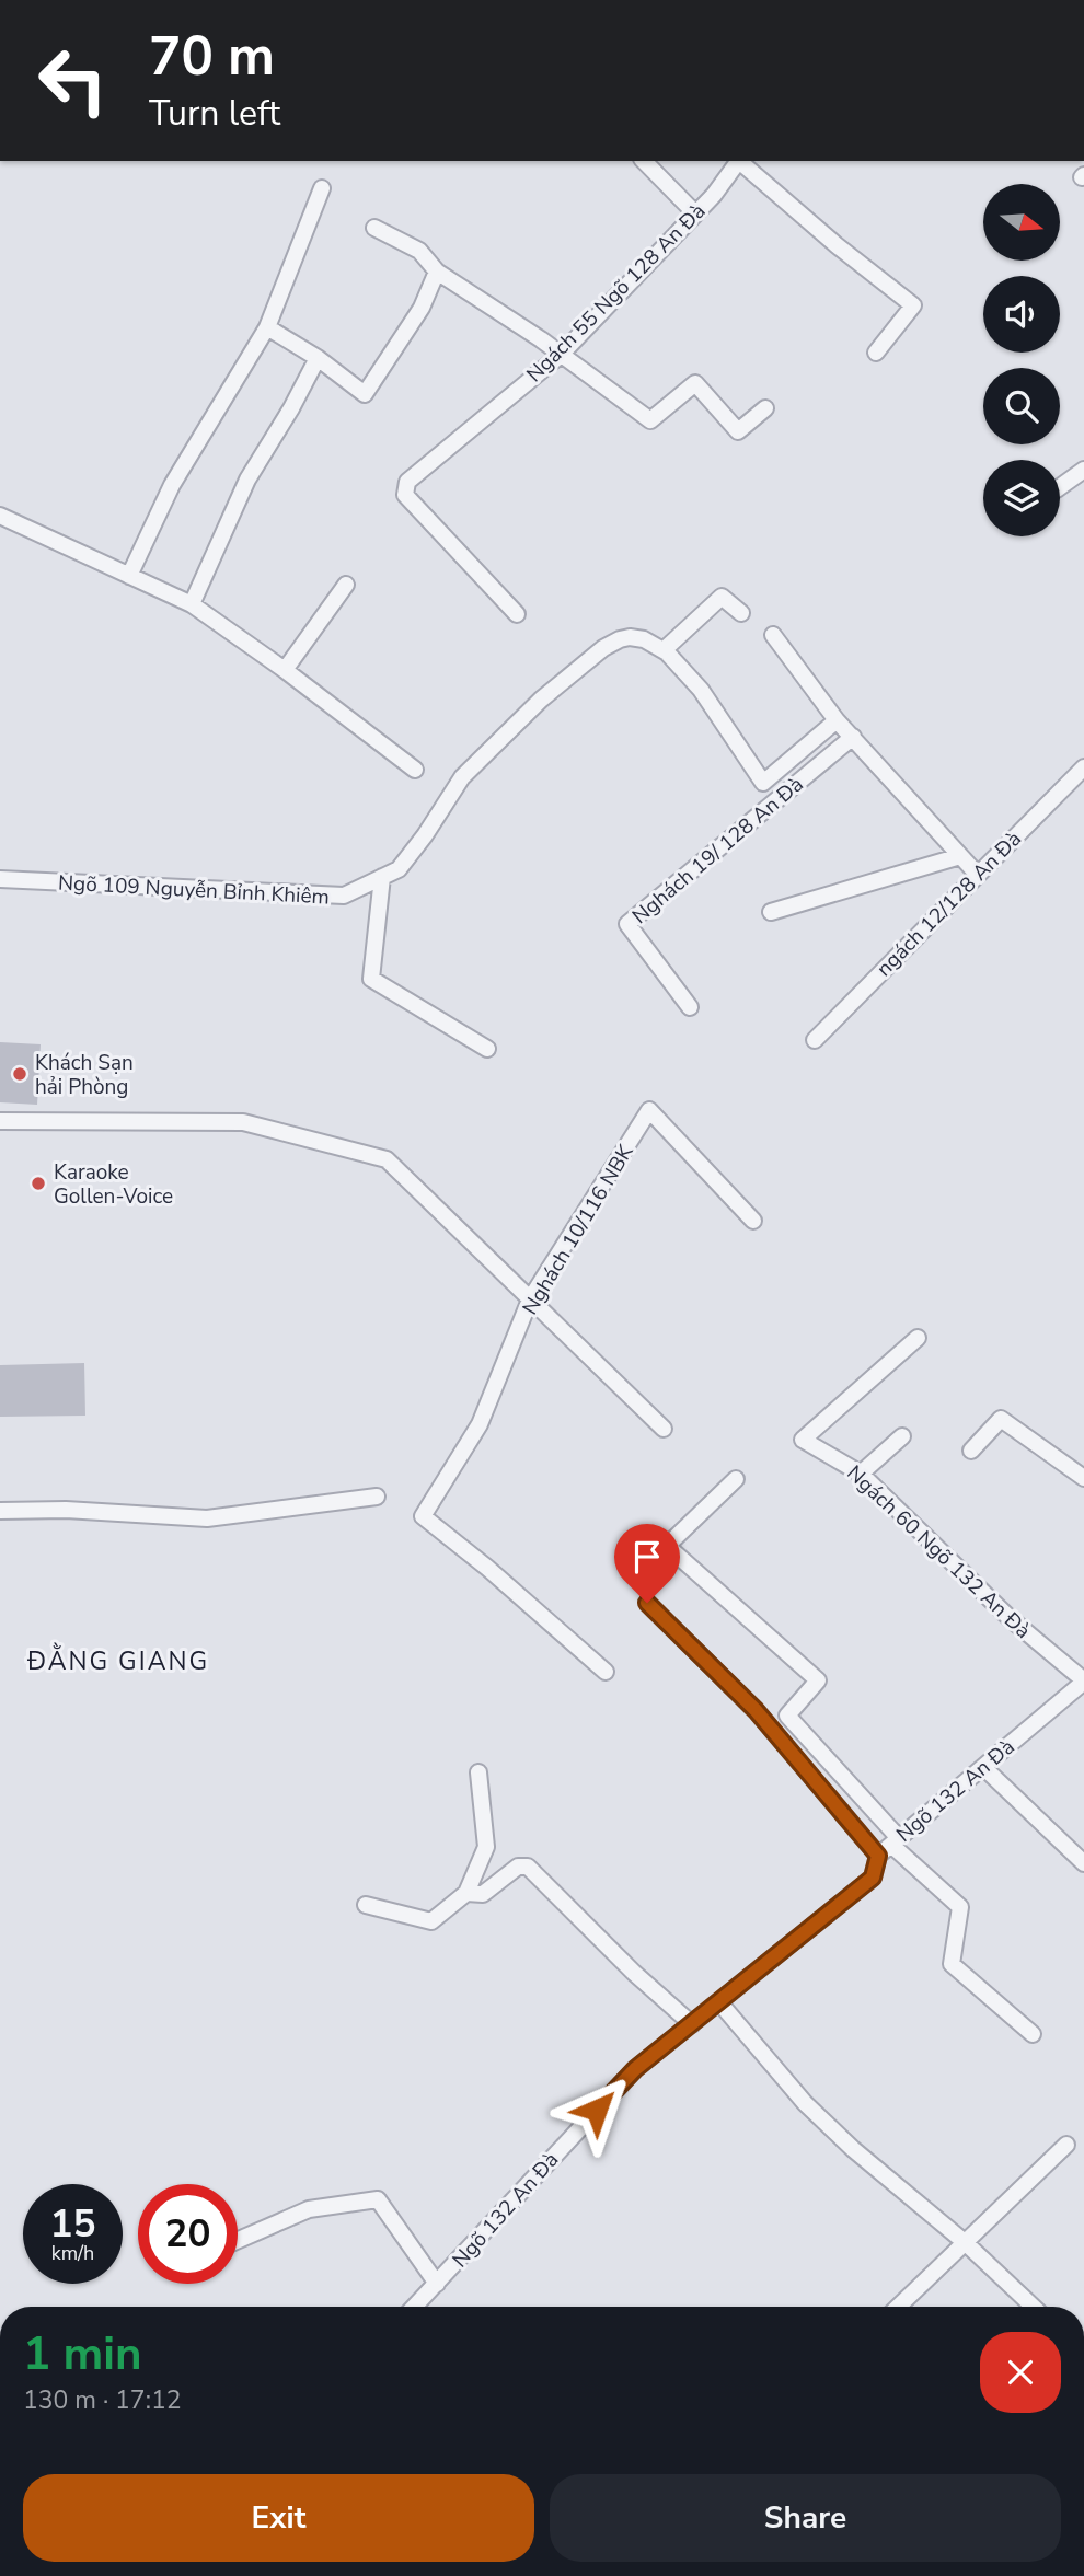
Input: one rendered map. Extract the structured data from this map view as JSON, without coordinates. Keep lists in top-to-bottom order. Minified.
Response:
{"streets":{"lane":["Ngách 55 Ngõ 128 An Đà","Nghách 19/ 128 An Đà","Ngõ 109 Nguyễn Bỉnh Khiêm","ngách 12/128 An Đà","Nghách 10/116 NBK","Ngách 60 Ngõ 132 An Đà","Ngõ 132 An Đà"]},"crossings":[["Ngách 60 Ngõ 132 An Đà","Ngõ 132 An Đà"]],"districts":["ĐẰNG GIANG"],"places":["Khách Sạn hải Phòng","Karaoke Gollen-Voice"],"north":"right","page":{"turn":["70 m","Turn left"],"speed":"15 km/h","limit":"20","heading":["1 min","130 m · 17:12"],"buttons":["Exit","Share"]}}
